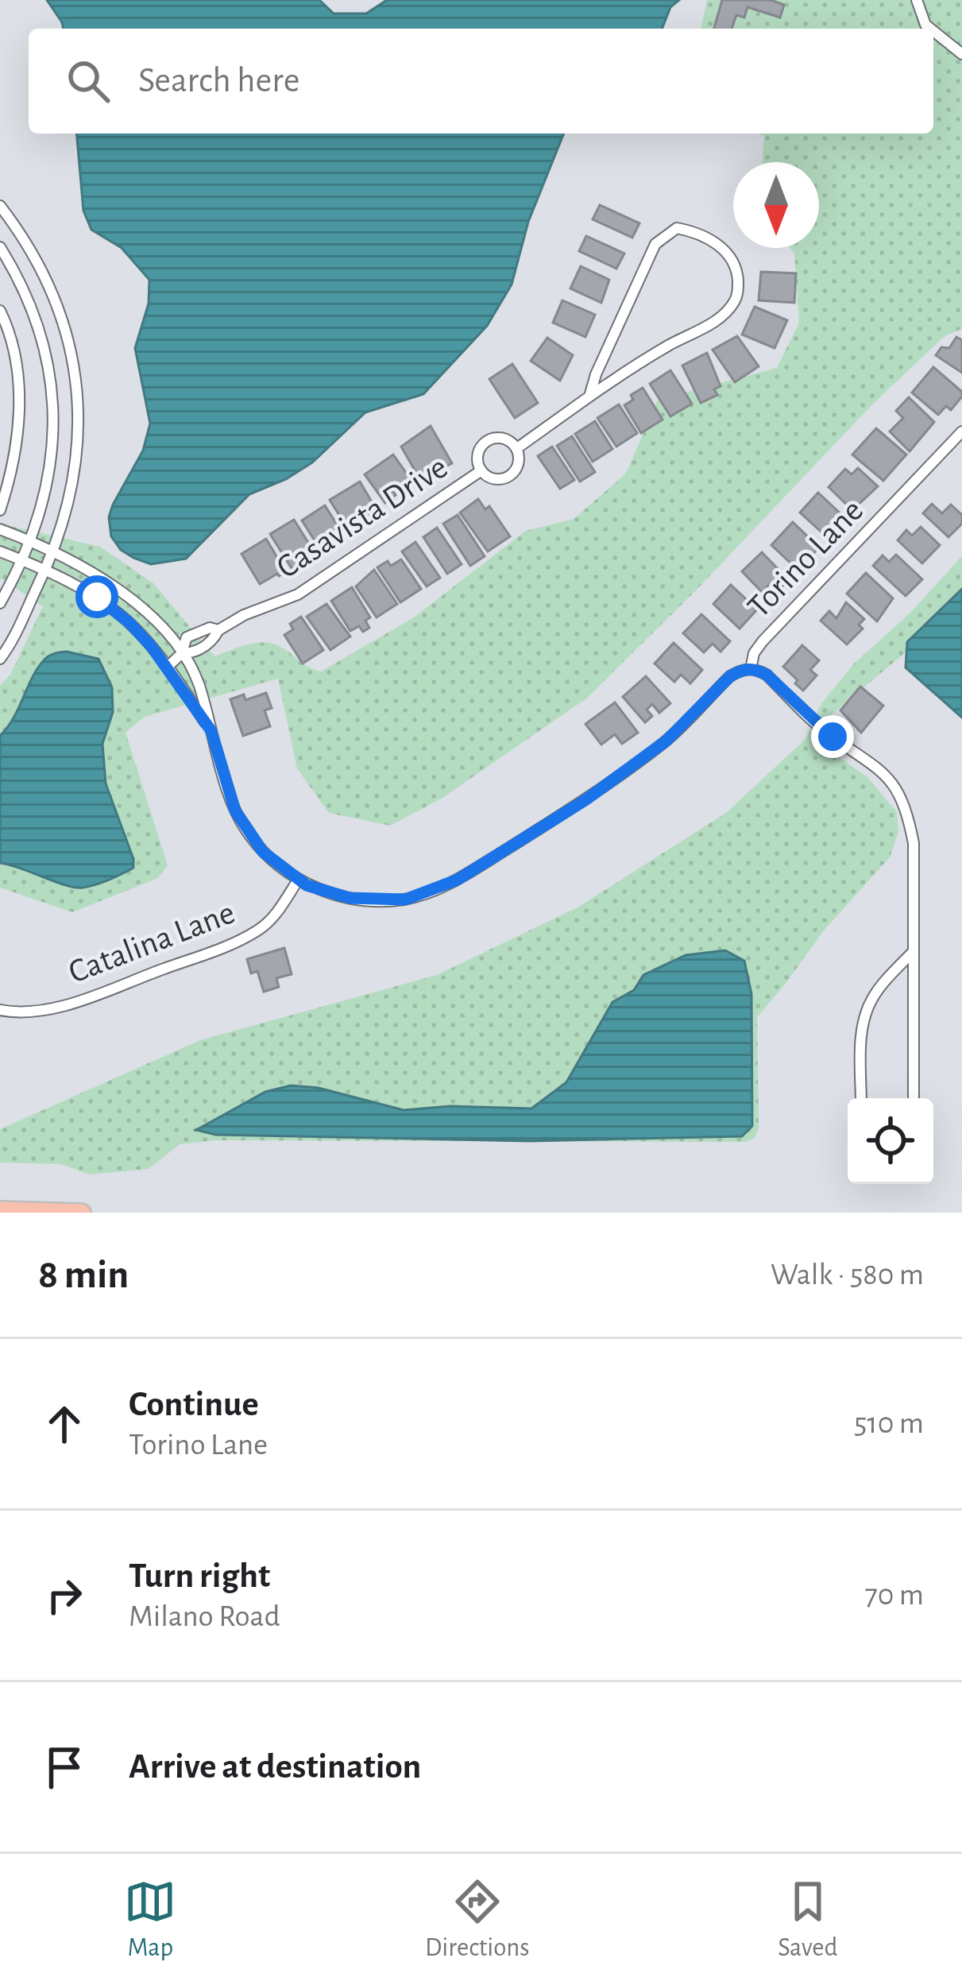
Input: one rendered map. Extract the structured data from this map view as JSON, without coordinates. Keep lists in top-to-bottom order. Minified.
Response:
{"streets":{"street":["Casavista Drive","Torino Lane","Catalina Lane"]},"crossings":[["Casavista Drive","Torino Lane"],["Torino Lane","Catalina Lane"]],"north":"bottom","page":{"search":"Search here","heading":["8 min","Walk · 580 m"],"list":[["Continue","Torino Lane","510 m"],["Turn right","Milano Road","70 m"],"Arrive at destination"],"nav":["Map","Directions","Saved"]}}
